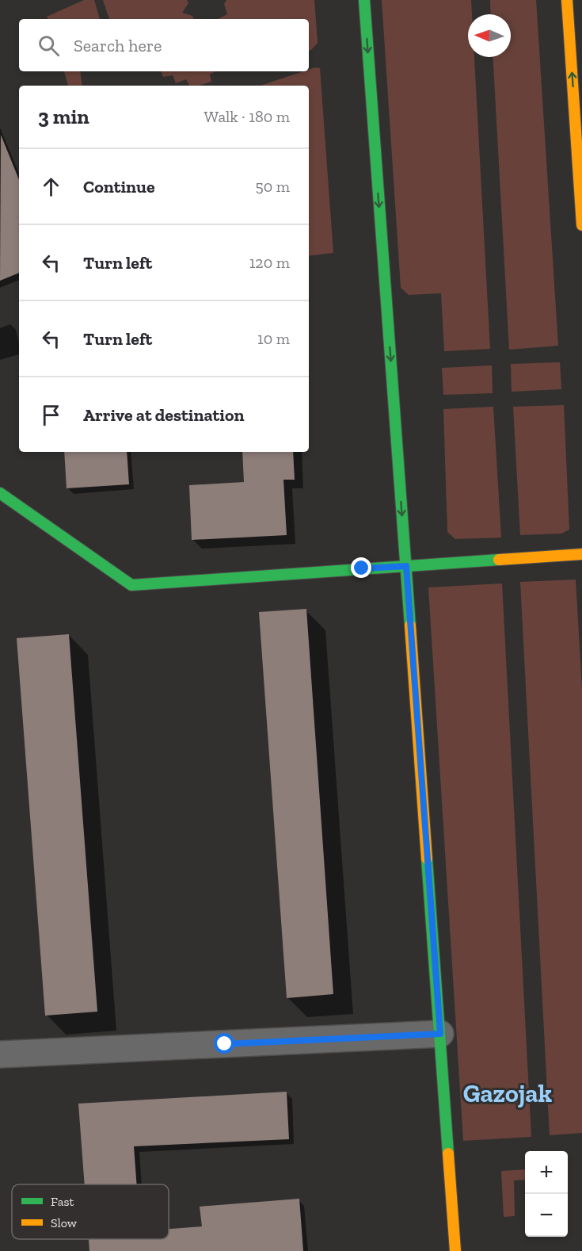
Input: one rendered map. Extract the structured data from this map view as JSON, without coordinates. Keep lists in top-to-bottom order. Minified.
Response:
{"districts":["Gazojak"],"legend":["Fast","Slow"],"north":"left","page":{"search":"Search here","heading":["3 min","Walk · 180 m"],"list":[["Continue","50 m"],["Turn left","120 m"],["Turn left","10 m"],"Arrive at destination"],"map_buttons":["+","−"]}}
